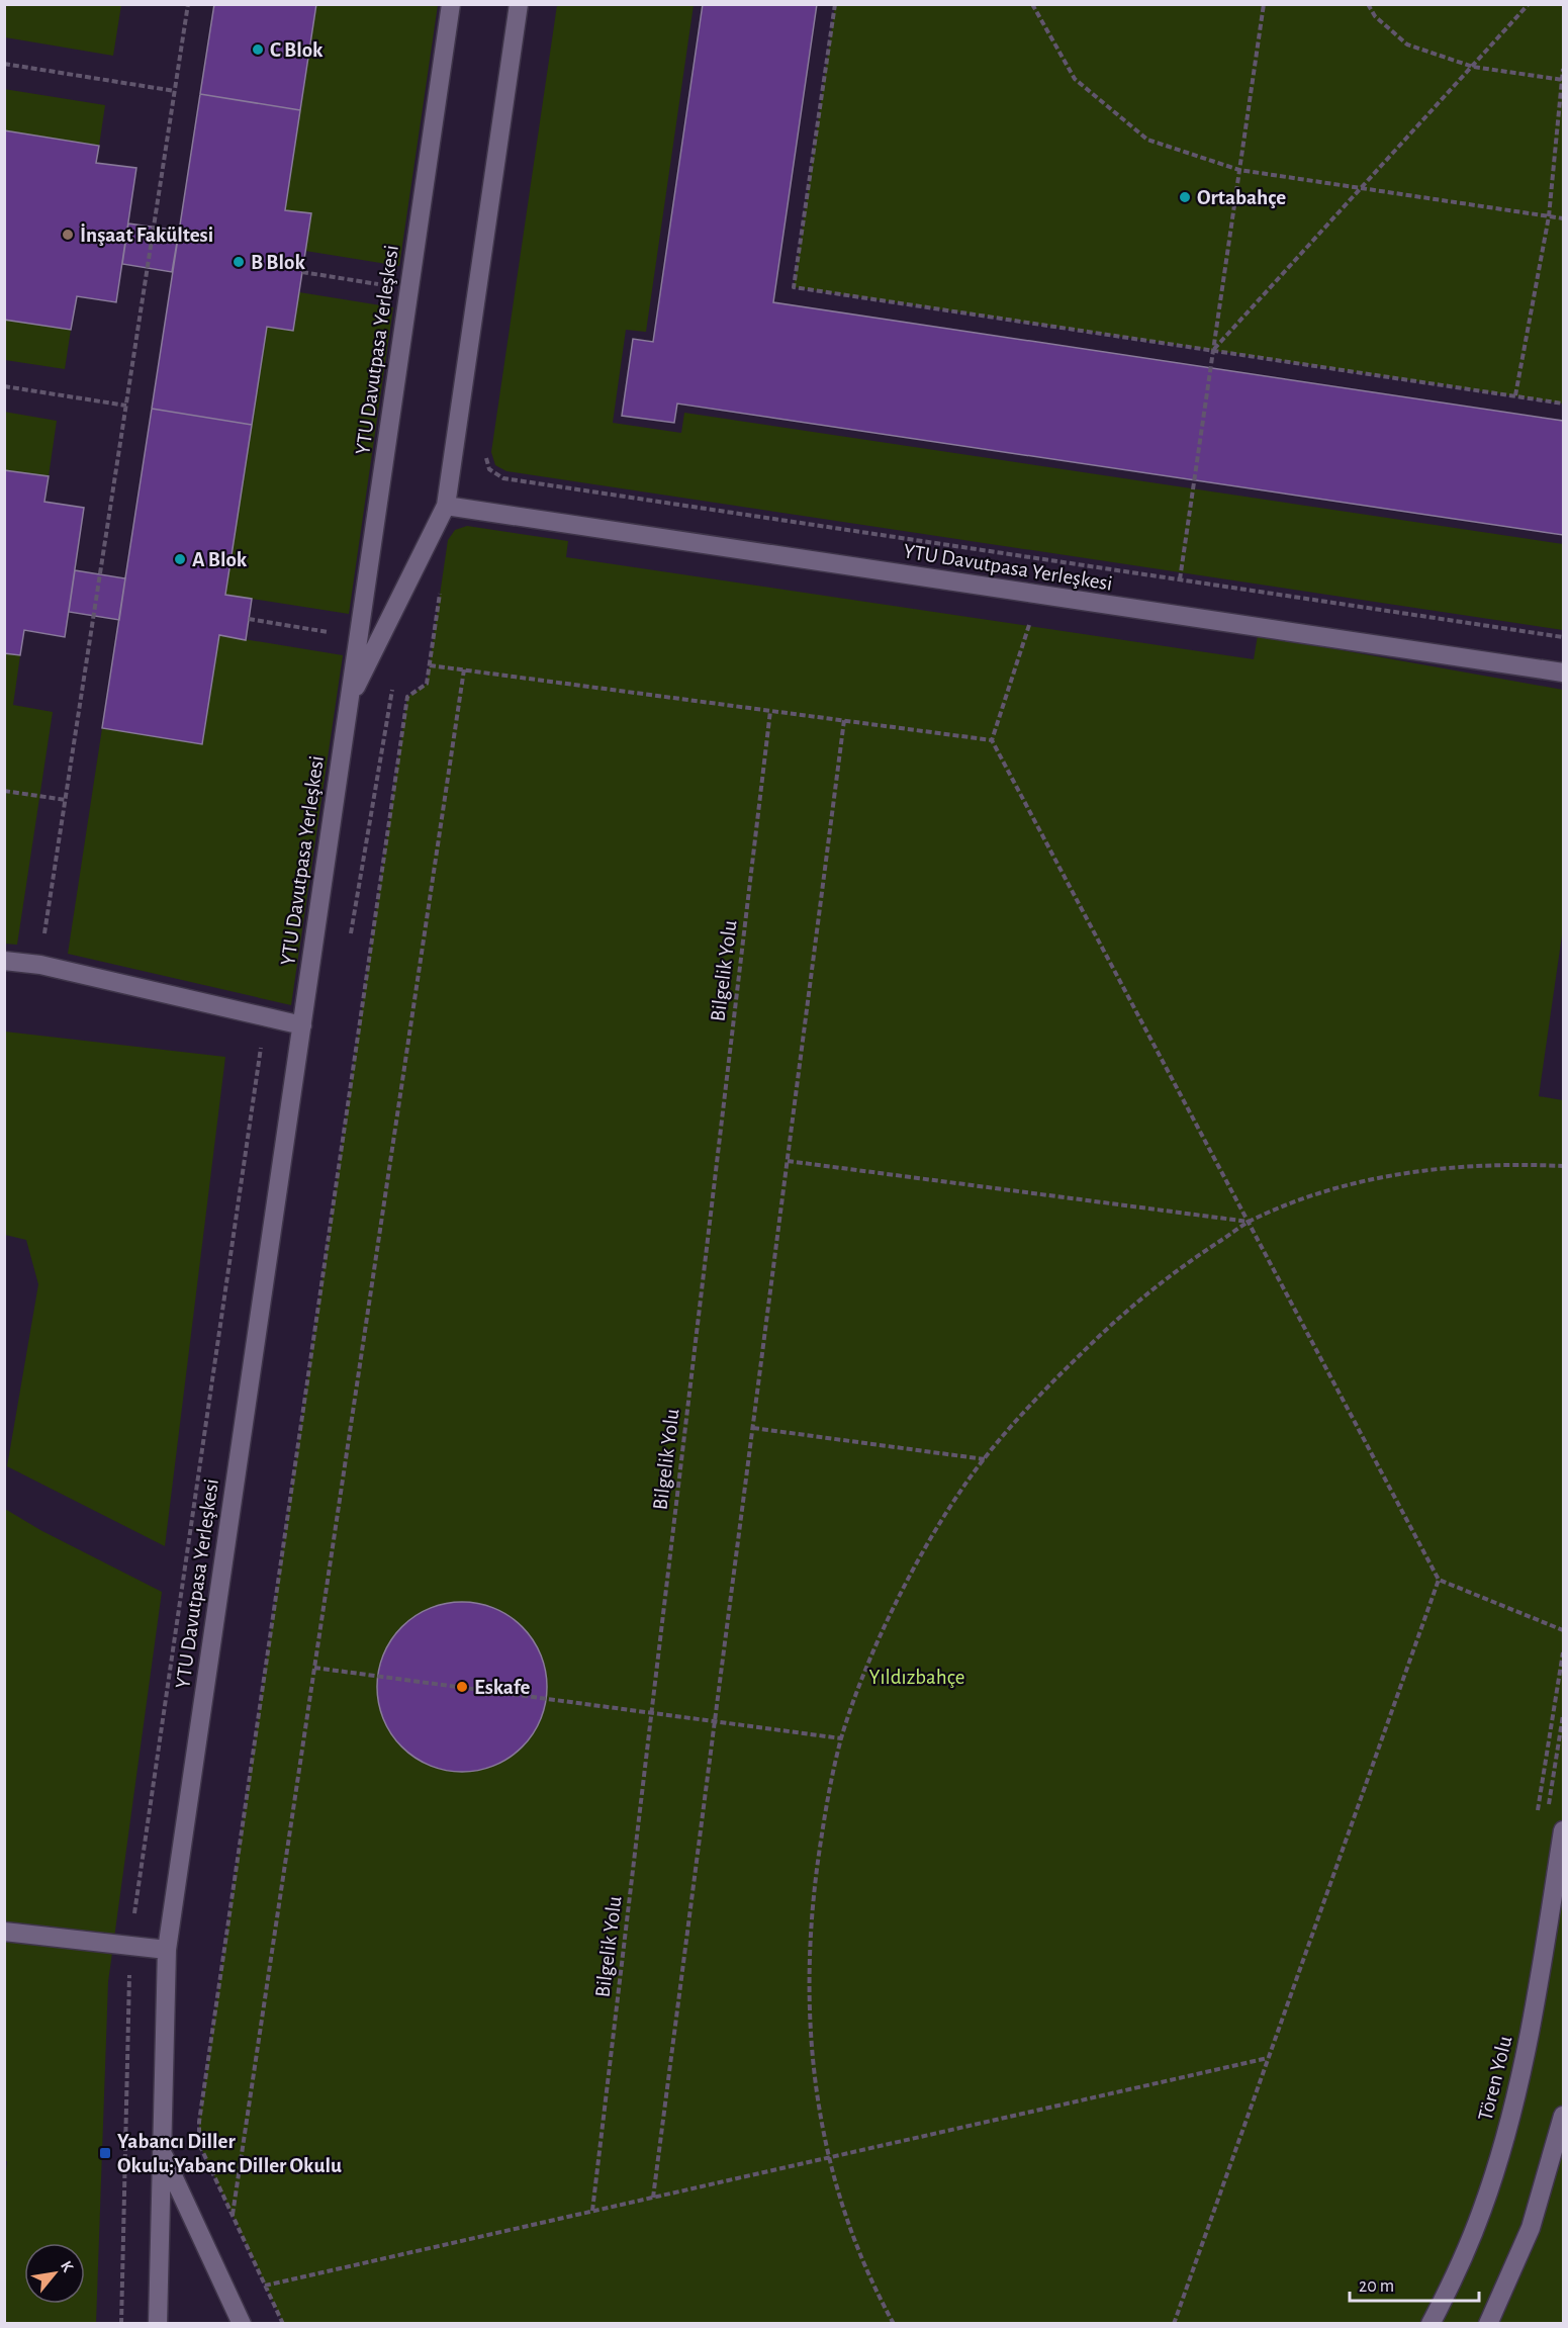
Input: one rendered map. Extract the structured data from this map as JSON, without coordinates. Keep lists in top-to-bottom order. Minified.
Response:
{"streets":{"street":["YTU Davutpasa Yerleşkesi","Tören Yolu"],"path":["Bilgelik Yolu"]},"parks":["Yıldızbahçe"],"places":{"other":["C Blok","Ortabahçe","İnşaat Fakültesi","B Blok","A Blok","Eskafe"],"transit":["Yabancı Diller Okulu;Yabanc Diller Okulu"]},"scale_bar":"20 m","north":"top right"}
